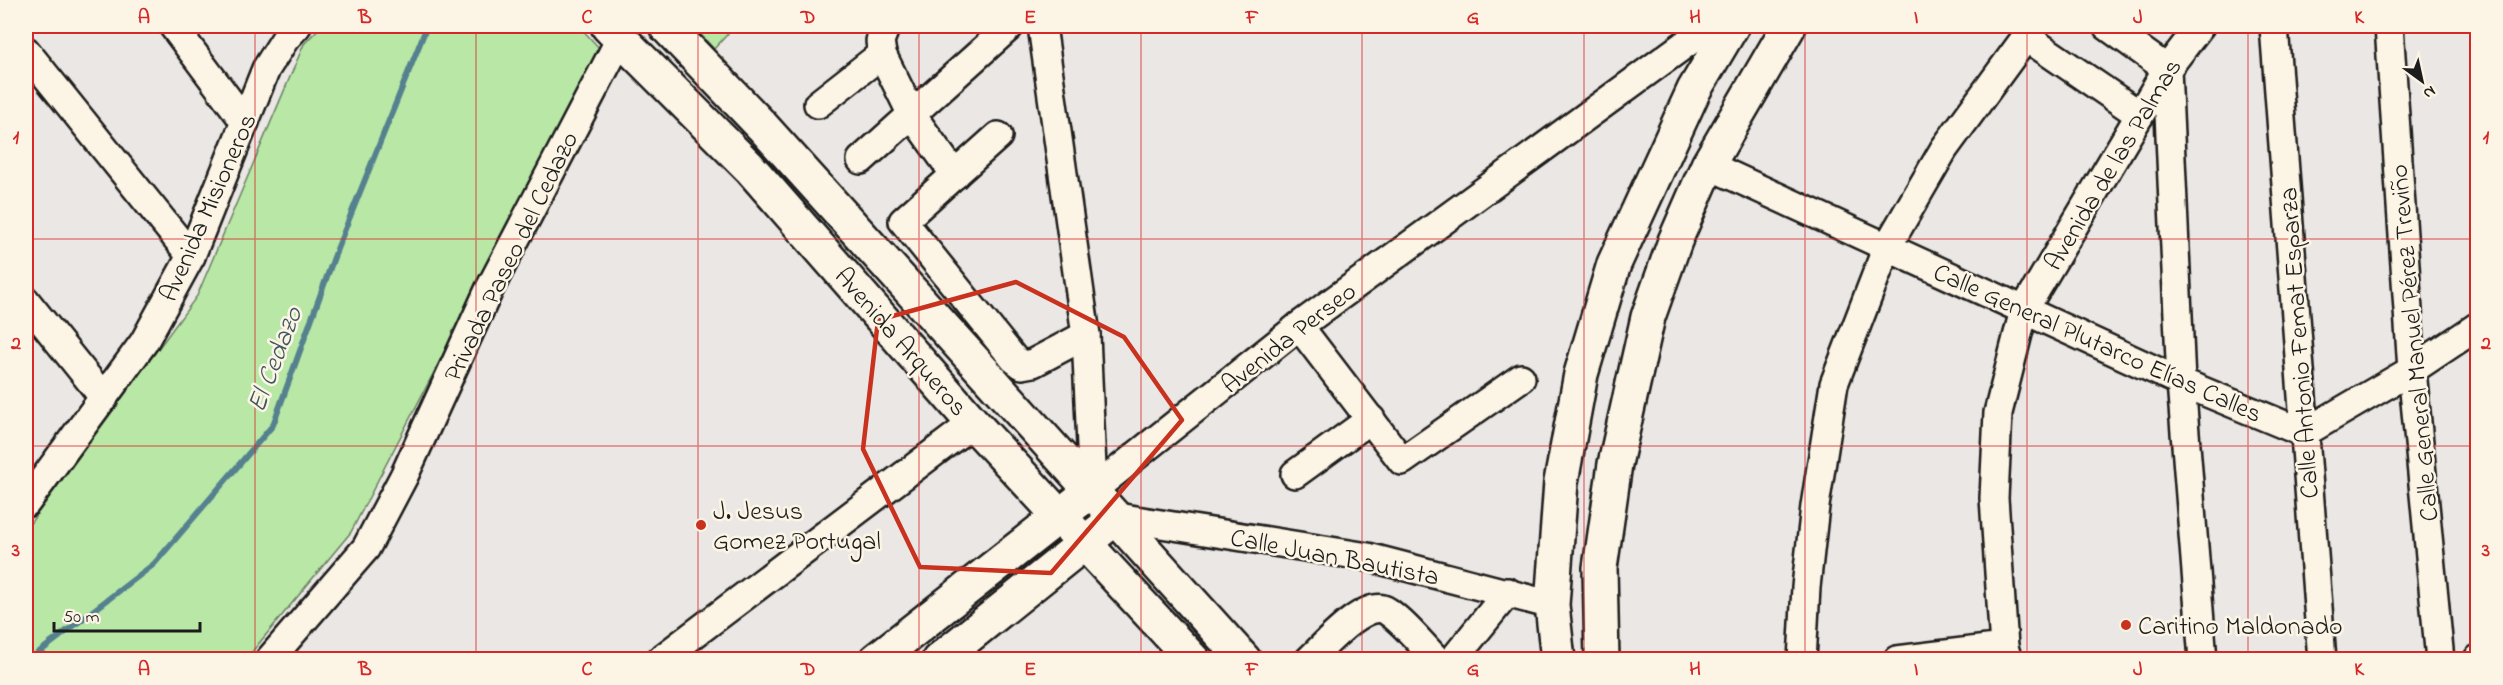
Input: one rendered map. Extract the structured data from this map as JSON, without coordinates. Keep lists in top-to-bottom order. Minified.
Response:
{"streets":{"main road":["Avenida Perseo","Avenida Arqueros"],"street":["Avenida de las Palmas","Avenida Misioneros","Privada Paseo del Cedazo","Calle General Plutarco Elías Calles","Calle Antonio Femat Esparza","Calle General Manuel Pérez Treviño","Calle Juan Bautista"]},"crossings":[["Avenida de las Palmas","Calle General Plutarco Elías Calles"],["Privada Paseo del Cedazo","Avenida Arqueros"],["Avenida Perseo","Avenida Arqueros"],["Avenida Arqueros","Calle Juan Bautista"],["Calle General Plutarco Elías Calles","Calle Antonio Femat Esparza"]],"water":["El Cedazo"],"places":["J. Jesus Gomez Portugal","Caritino Maldonado"],"scale_bar":"50 m","north":"bottom right","grid":{"columns":["A","B","C","D","E","F","G","H","I","J","K"],"rows":["1","2","3"]}}
